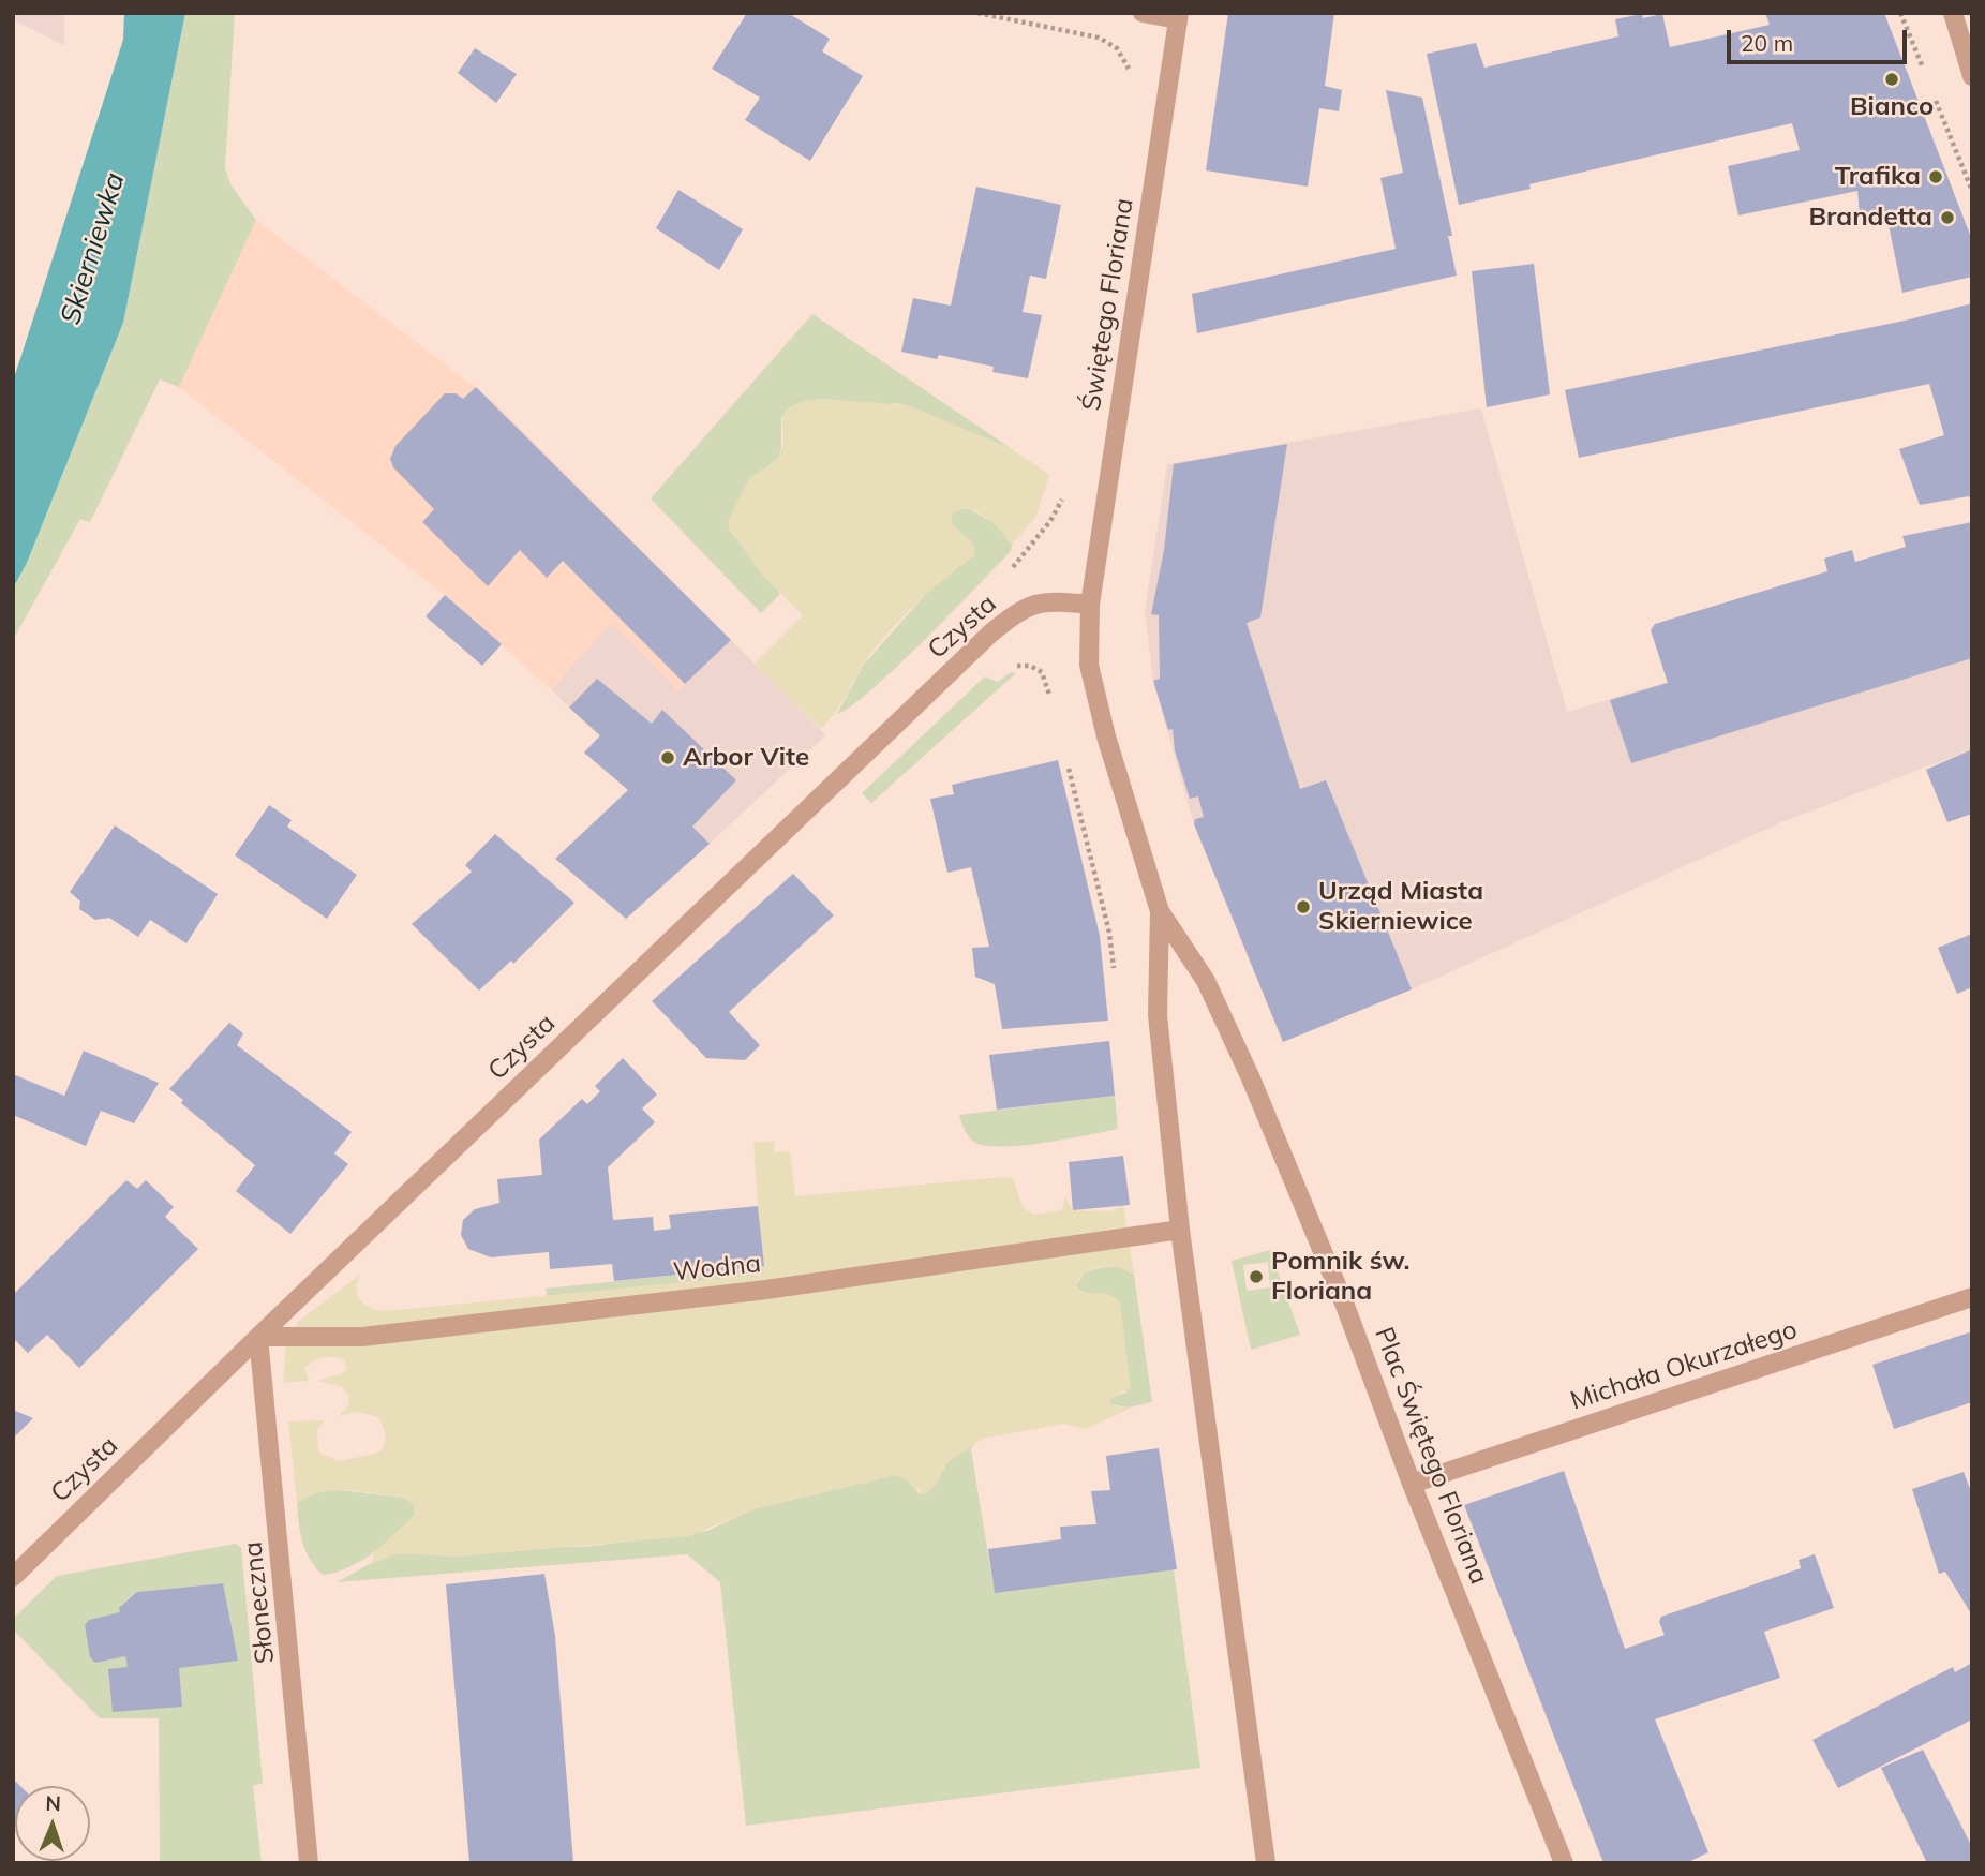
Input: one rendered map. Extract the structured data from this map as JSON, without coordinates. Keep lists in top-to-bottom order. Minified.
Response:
{"streets":{"street":["Świętego Floriana","Czysta","Wodna","Michała Okurzałego","Plac Świętego Floriana","Słoneczna"]},"crossings":[["Świętego Floriana","Czysta"],["Świętego Floriana","Plac Świętego Floriana"],["Czysta","Wodna"],["Czysta","Plac Świętego Floriana"],["Czysta","Słoneczna"],["Wodna","Plac Świętego Floriana"],["Wodna","Słoneczna"],["Michała Okurzałego","Plac Świętego Floriana"]],"water":["Skierniewka"],"places":["Bianco","Trafika","Brandetta","Arbor Vite","Urząd Miasta Skierniewice","Pomnik św. Floriana"],"scale_bar":"20 m","north":"top"}
